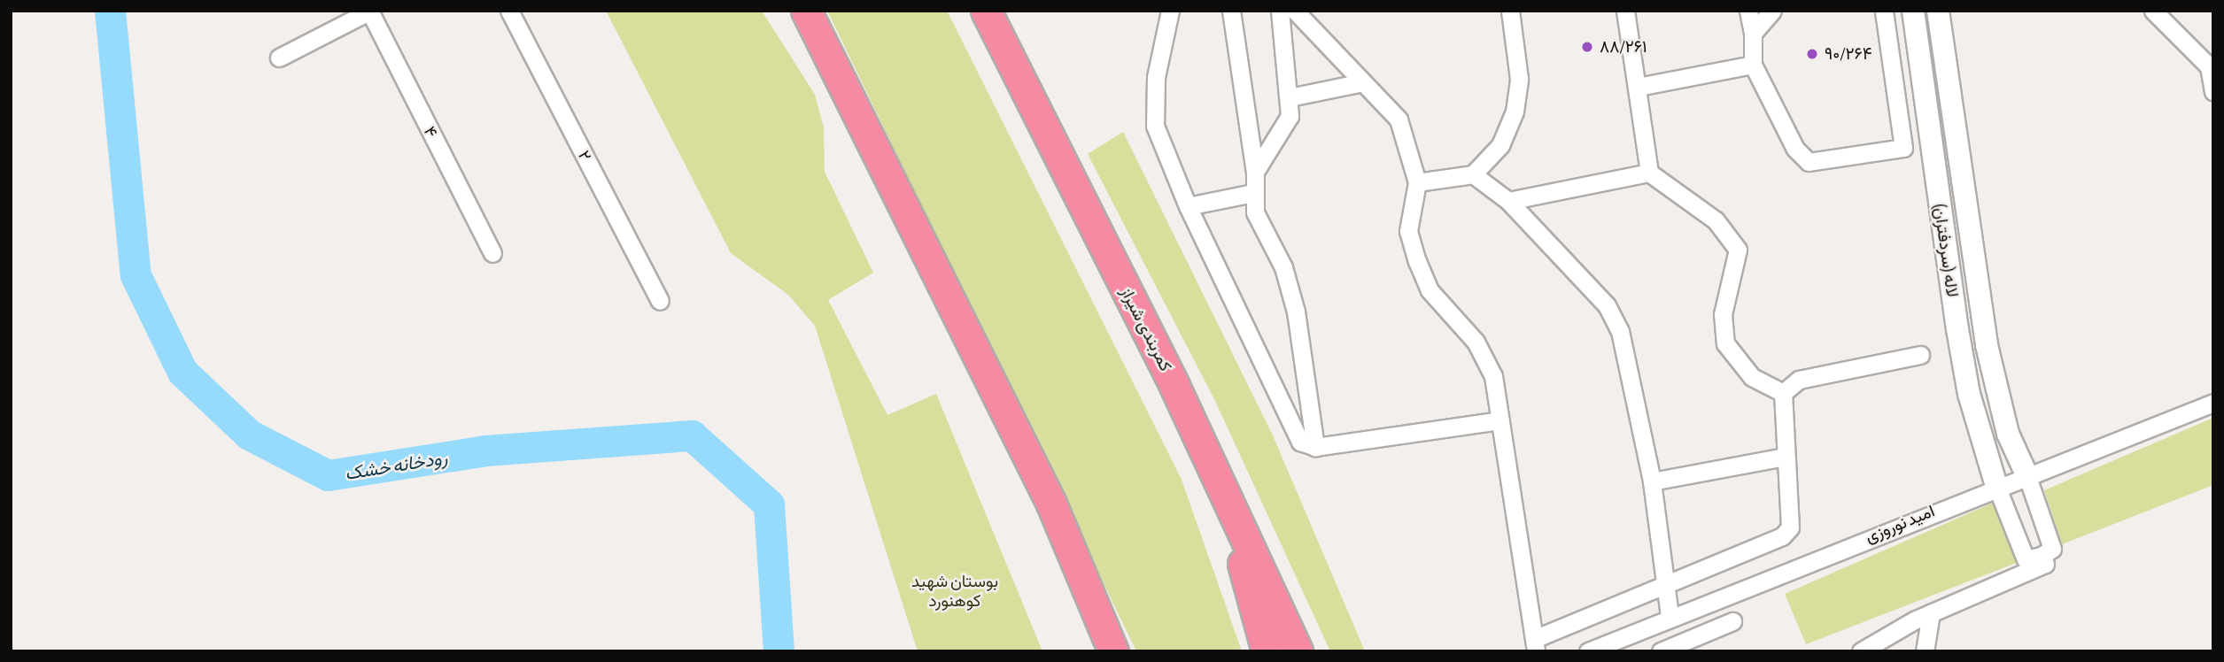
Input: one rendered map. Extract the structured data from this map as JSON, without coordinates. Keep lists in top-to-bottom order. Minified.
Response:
{"streets":{"highway":["کمربندی شیراز"],"street":["۴","۲","لاله (سردفتران)","امید نوروزی"]},"crossings":[["لاله (سردفتران)","امید نوروزی"]],"water":["رودخانه خشک"],"parks":["بوستان شهید کوهنورد"],"places":["۸۸/۲۶۱","۹۰/۲۶۴"]}
